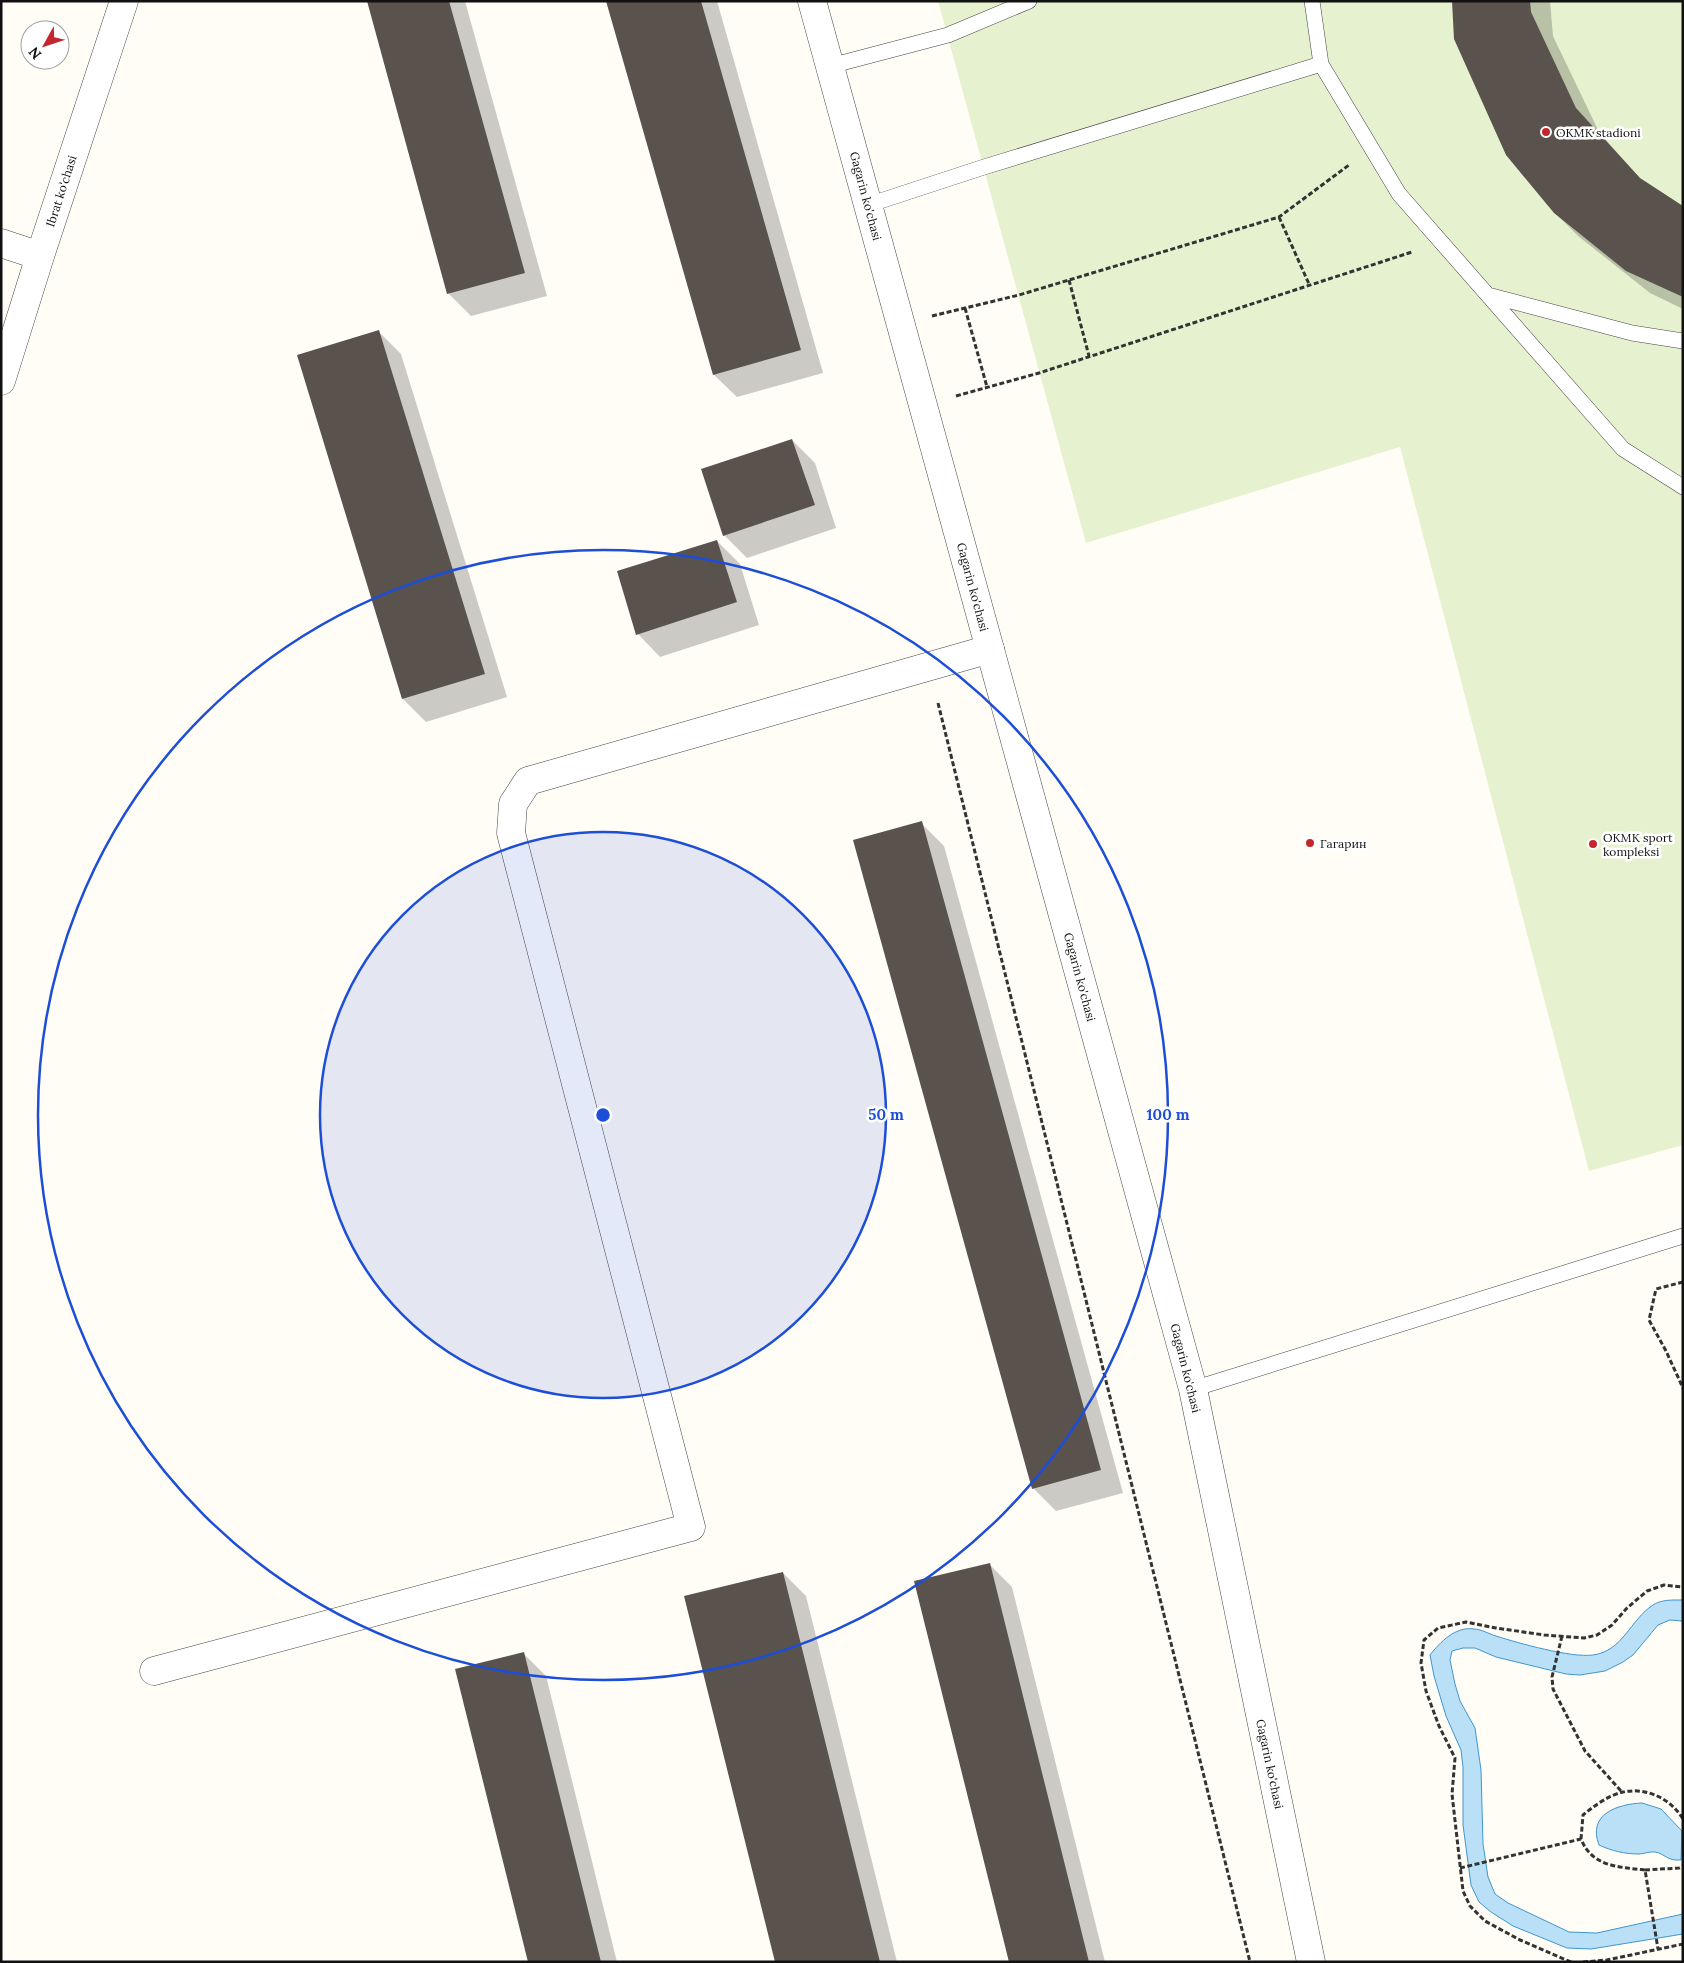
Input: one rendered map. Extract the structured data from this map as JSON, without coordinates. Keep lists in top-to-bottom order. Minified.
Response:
{"streets":{"street":["Ibrat ko'chasi","Gagarin ko'chasi"]},"places":["OKMK stadioni","Гагарин","OKMK sport kompleksi"],"north":"bottom left","rings":["50 m","100 m"]}
